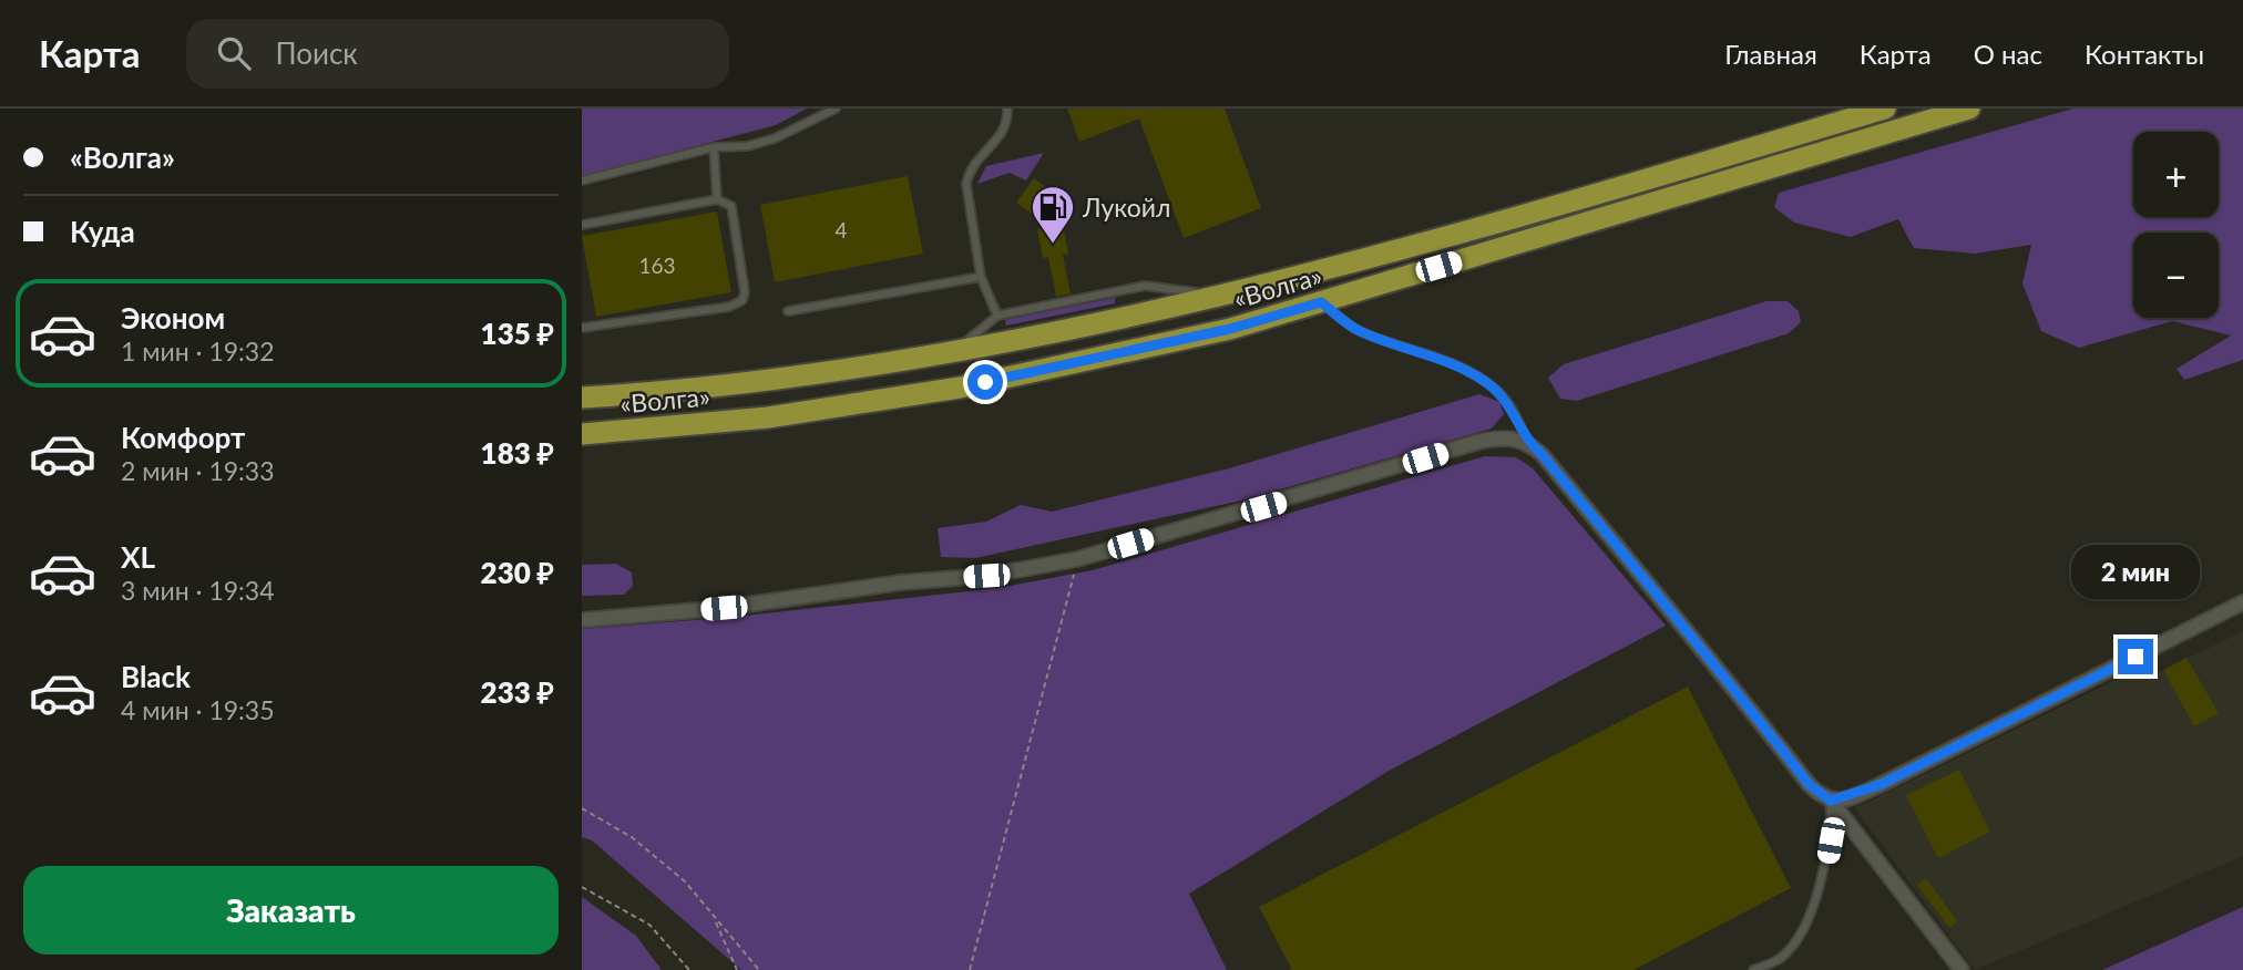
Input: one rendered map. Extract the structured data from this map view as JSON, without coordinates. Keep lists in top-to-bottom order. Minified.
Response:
{"streets":{"highway":["«Волга»"]},"places":{"fuel station":["Лукойл"]},"house_numbers":["4","163"],"page":{"header":"Карта","search":"Поиск","nav":["Главная","Карта","О нас","Контакты"],"banner":["«Волга»","Куда"],"map_buttons":["+","−"],"list":[{"name":"Эконом","note":"1 мин · 19:32","value":"135 ₽"},{"name":"Комфорт","note":"2 мин · 19:33","value":"183 ₽"},{"name":"XL","note":"3 мин · 19:34","value":"230 ₽"},{"name":"Black","note":"4 мин · 19:35","value":"233 ₽"}],"bubble":"2 мин","buttons":"Заказать"}}
